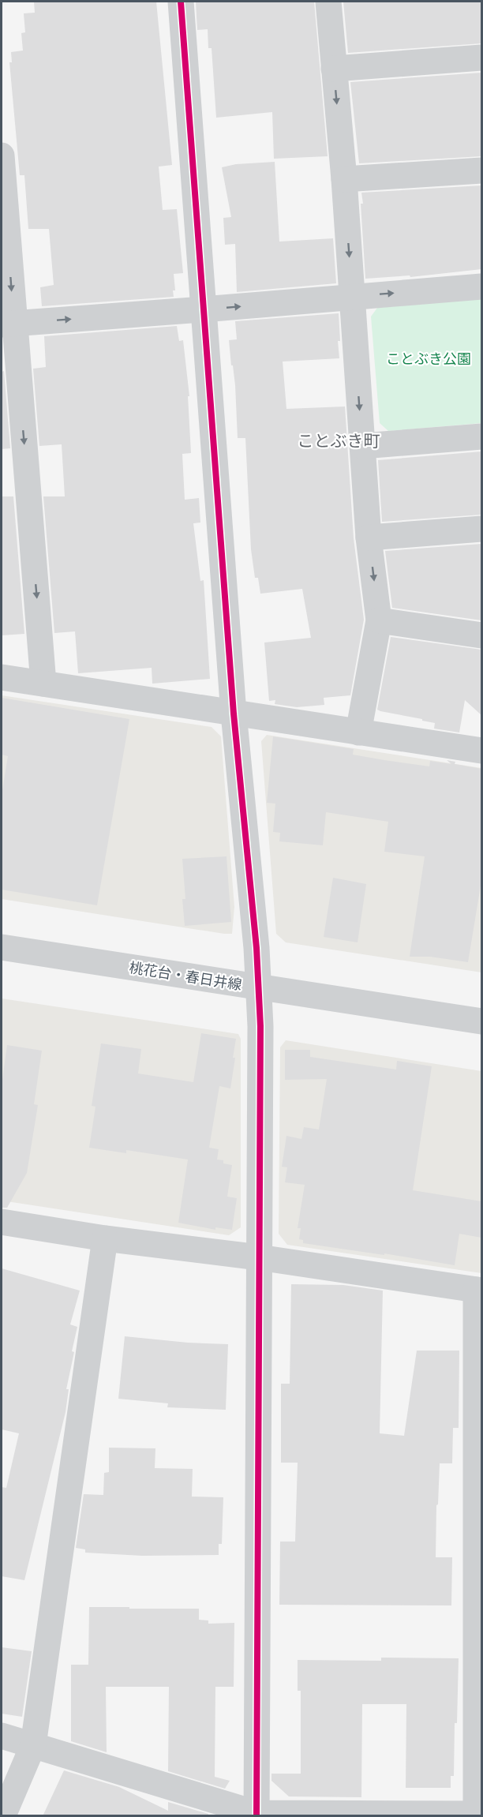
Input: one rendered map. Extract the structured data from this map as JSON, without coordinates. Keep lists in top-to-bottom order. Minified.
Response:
{"streets":{"street":["桃花台・春日井線"]},"districts":["ことぶき町"],"parks":["ことぶき公園"]}
